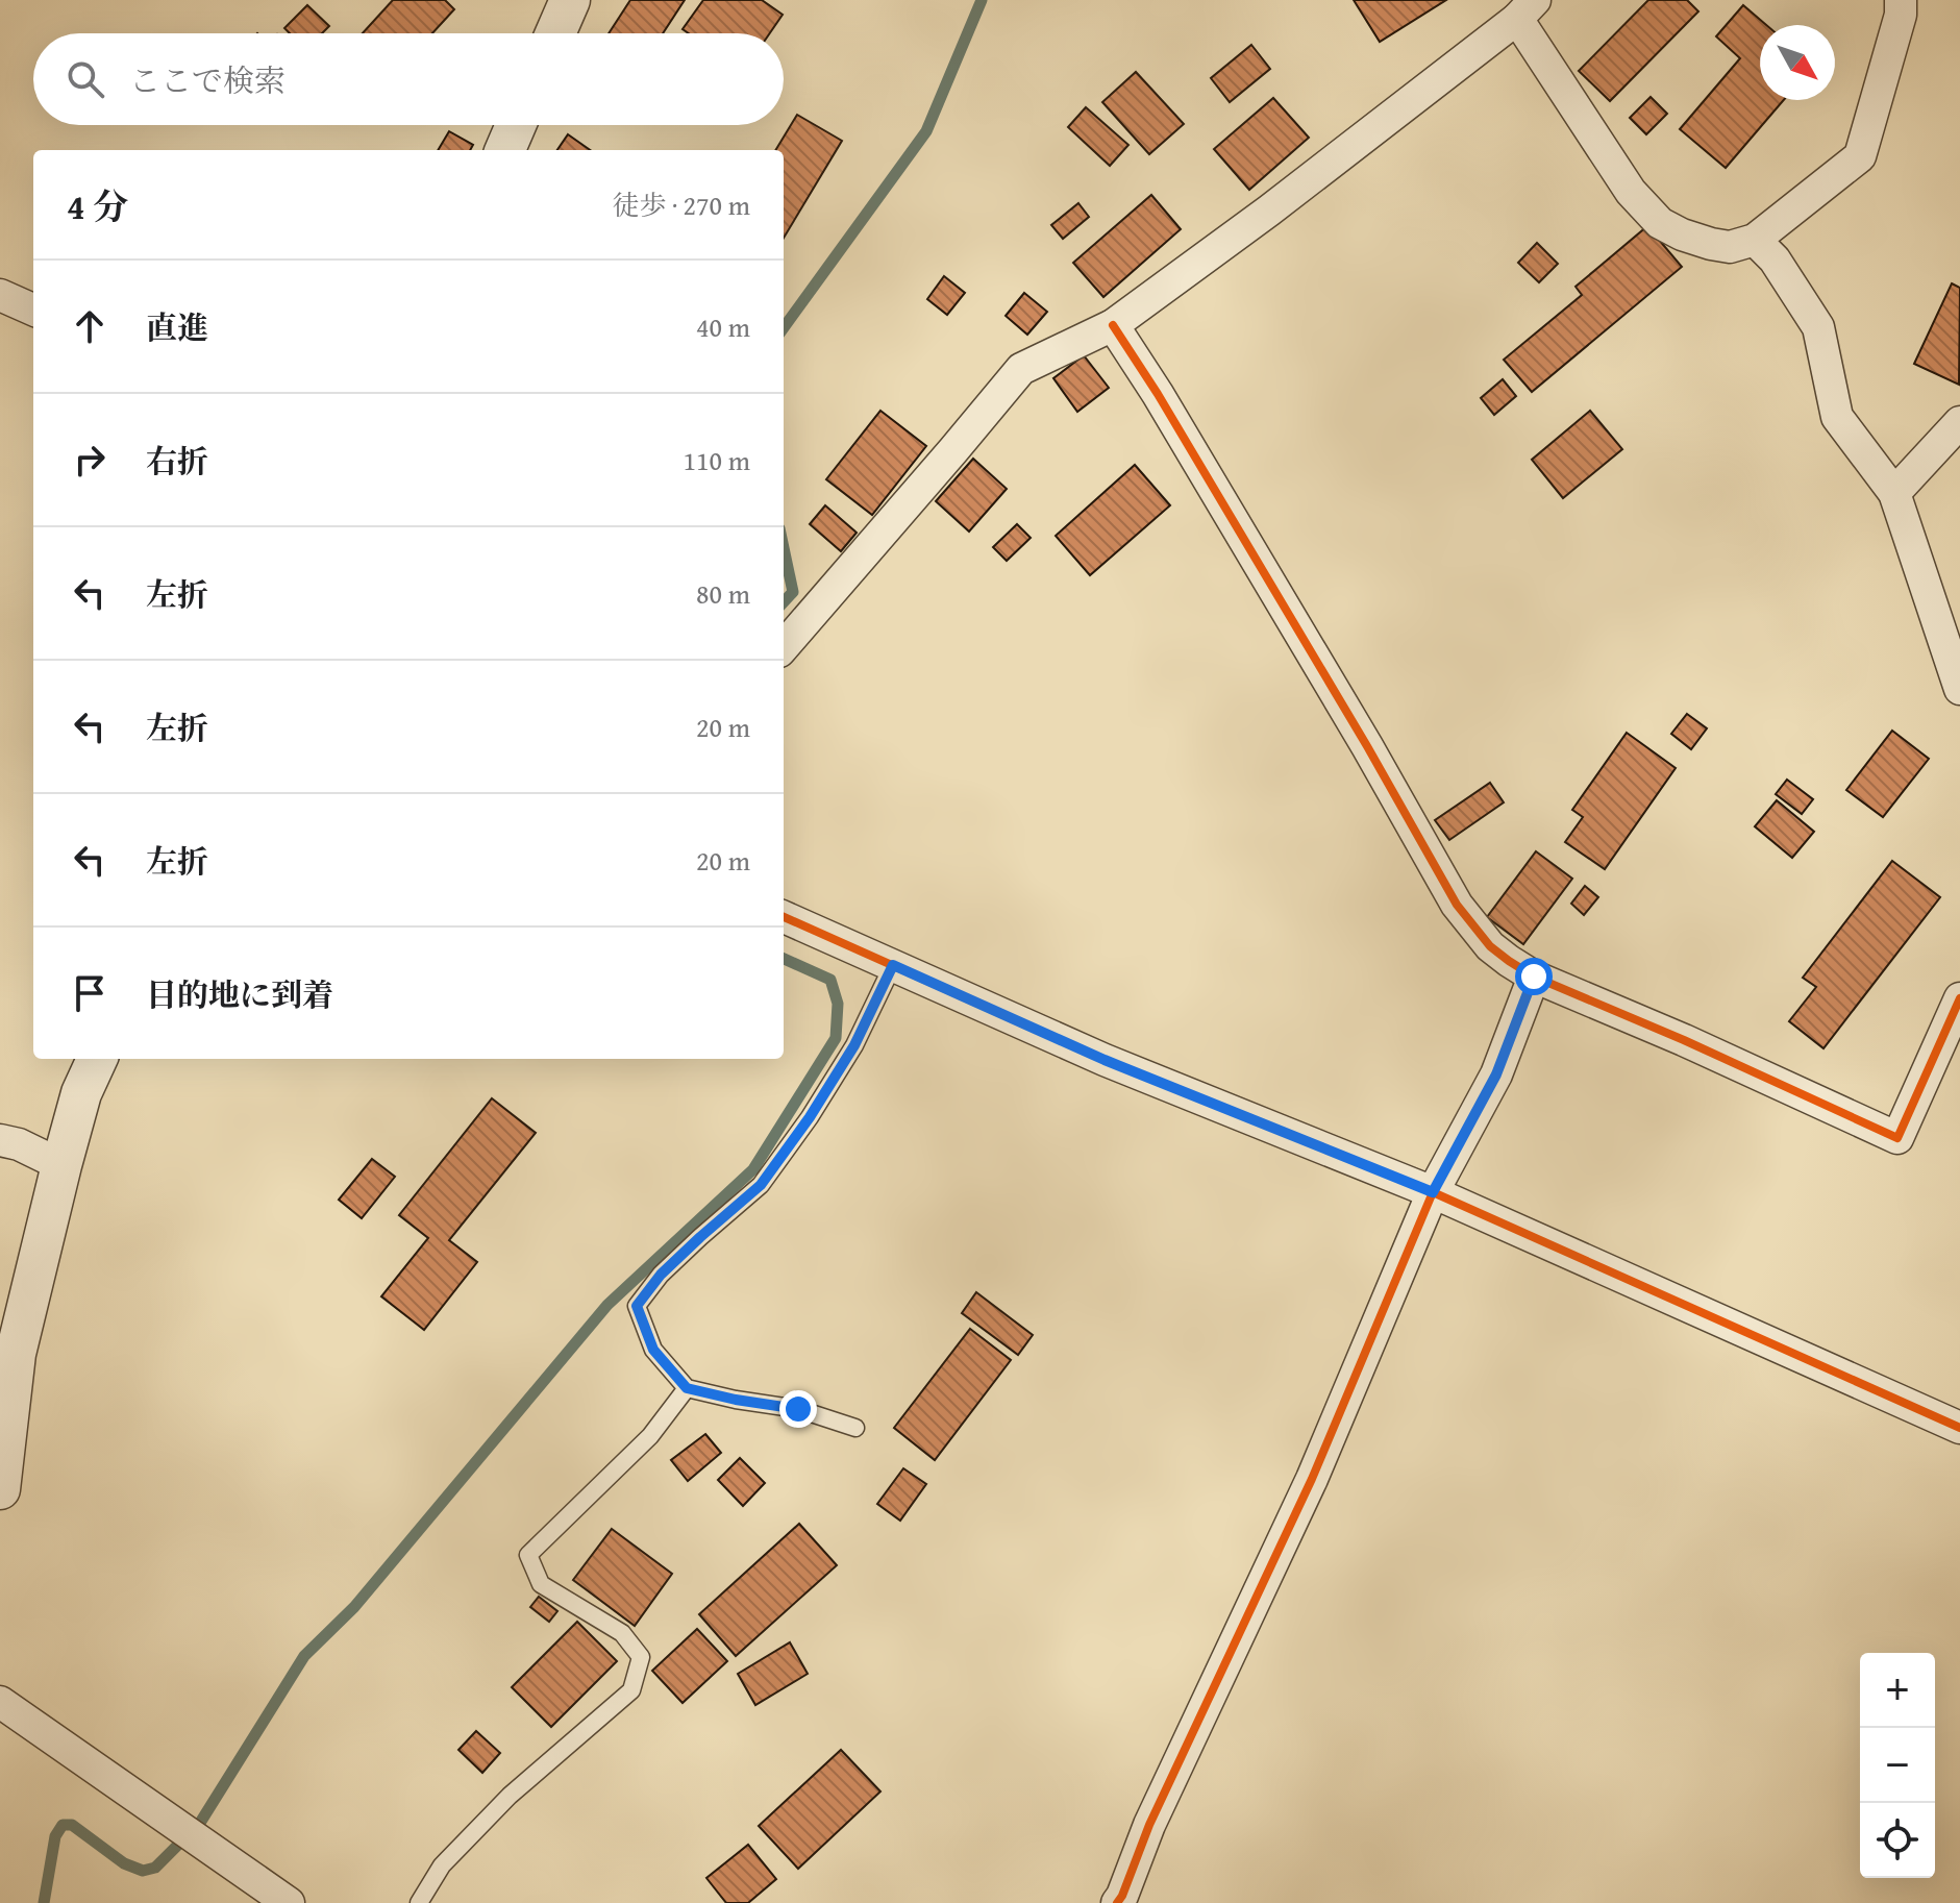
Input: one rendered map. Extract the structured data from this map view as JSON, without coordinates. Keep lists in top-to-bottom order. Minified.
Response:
{"north":"bottom right","page":{"search":"ここで検索","heading":["4 分","徒歩 · 270 m"],"list":[["直進","40 m"],["右折","110 m"],["左折","80 m"],["左折","20 m"],["左折","20 m"],"目的地に到着"],"map_buttons":["+","−"]}}
